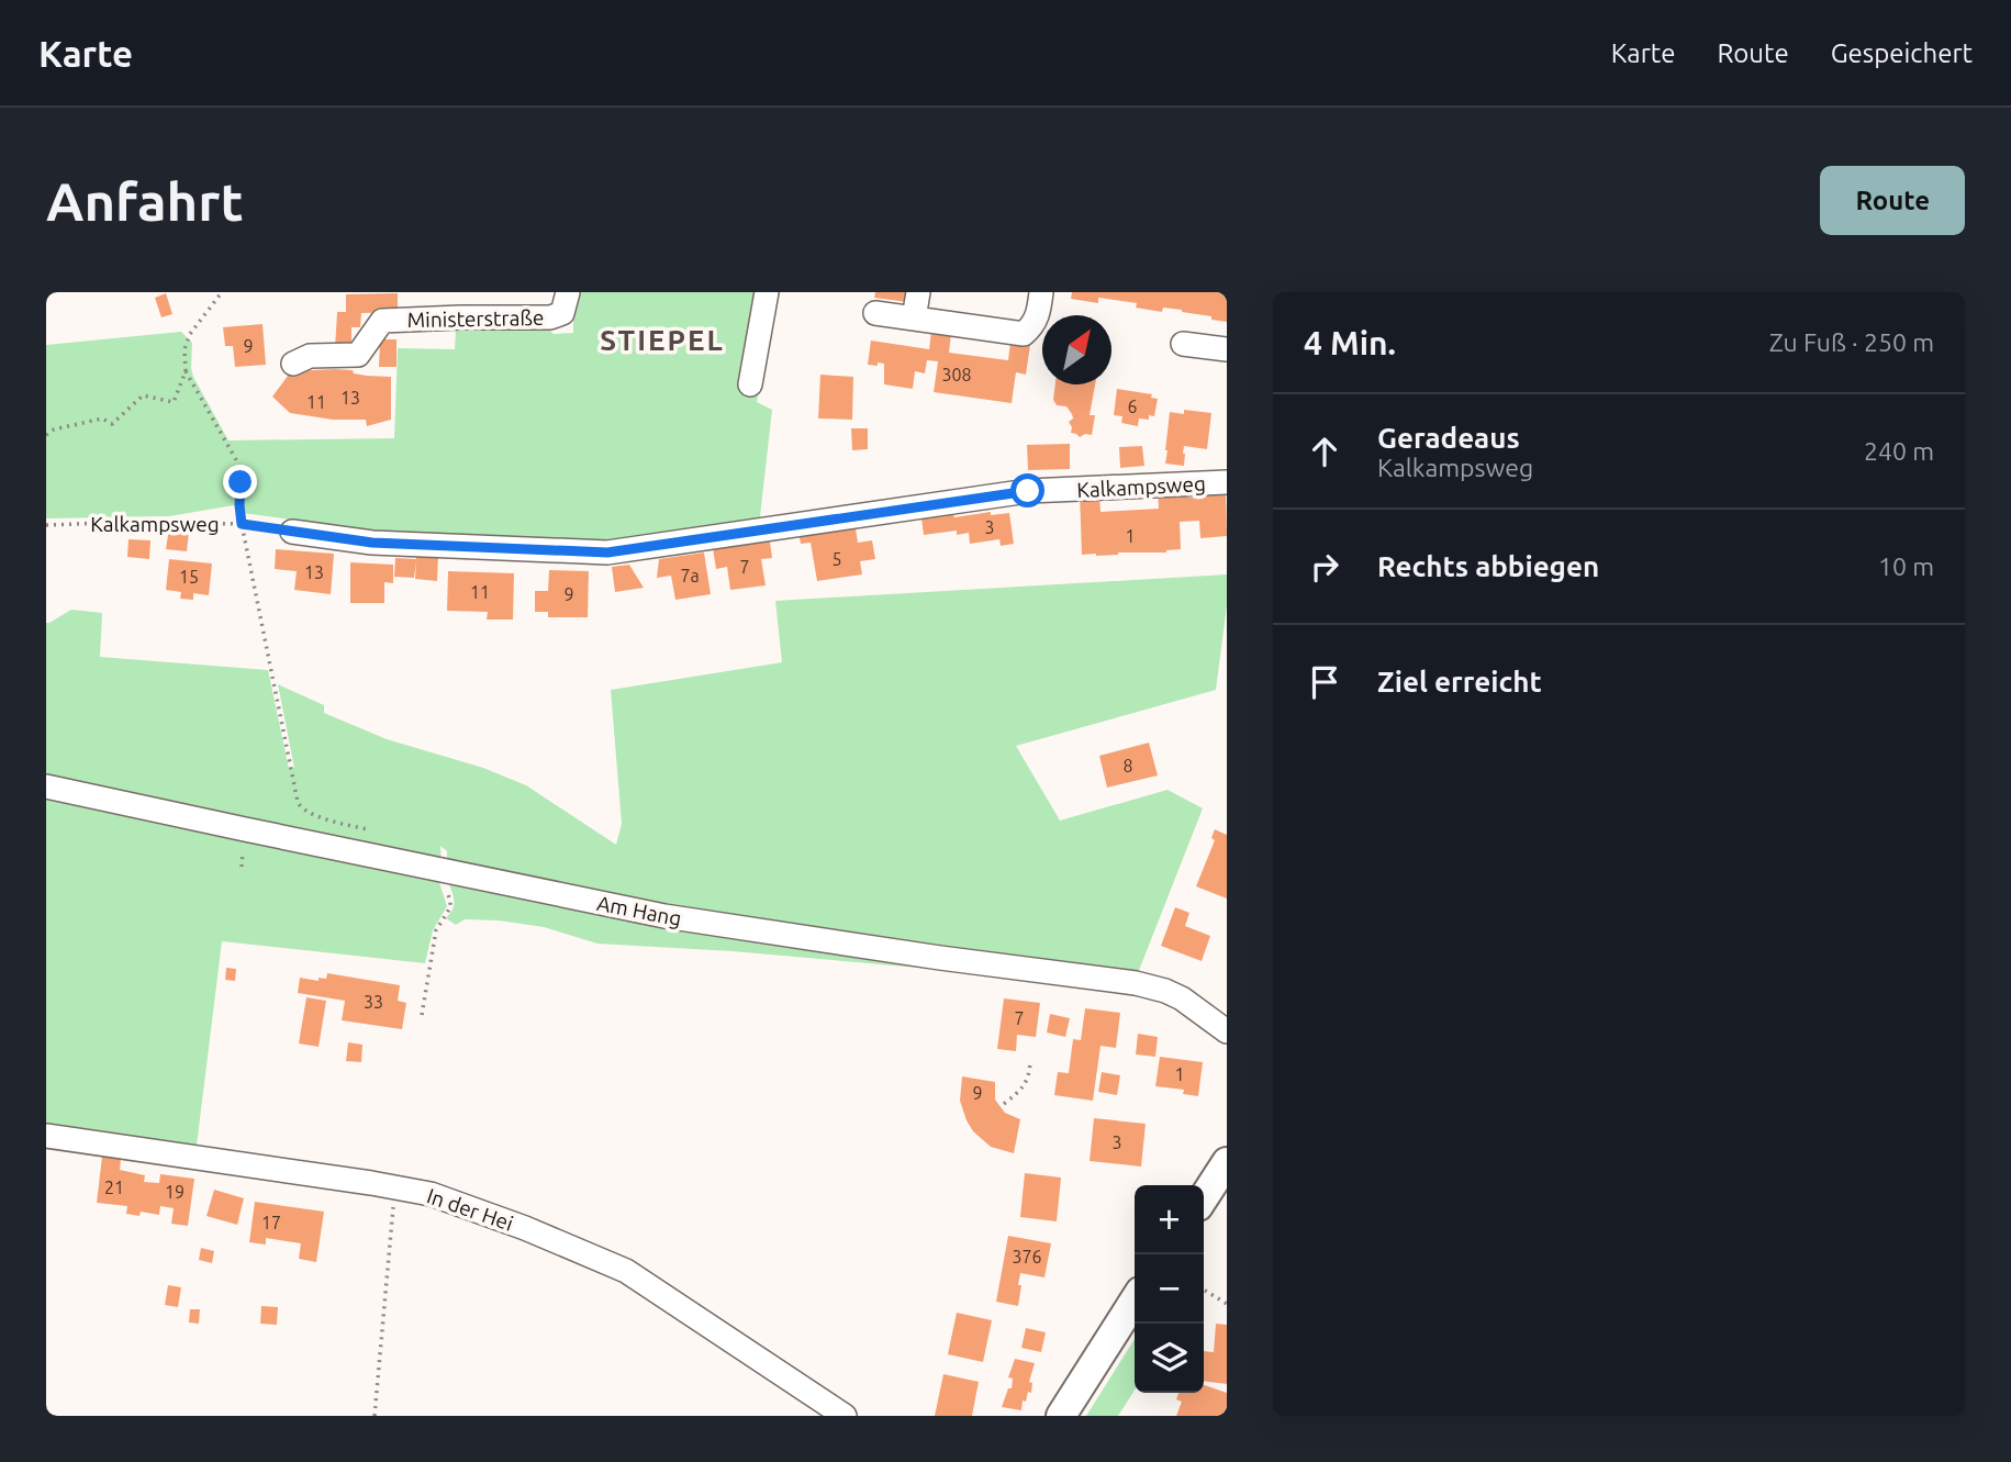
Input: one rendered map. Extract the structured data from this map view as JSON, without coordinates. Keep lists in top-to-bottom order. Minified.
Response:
{"streets":{"street":["Ministerstraße","Kalkampsweg","Am Hang","In der Hei"]},"districts":["STIEPEL"],"house_numbers":["9","308","13","11","6","3","1","5","7","13","7a","15","11","9","8","33","7","1","9","3","21","19","17","376"],"north":"top right","page":{"header":"Karte","nav":["Karte","Route","Gespeichert"],"buttons":"Route","title":"Anfahrt","heading":["4 Min.","Zu Fuß · 250 m"],"list":[["Geradeaus","Kalkampsweg","240 m"],["Rechts abbiegen","10 m"],"Ziel erreicht"],"map_buttons":["+","−"]}}
